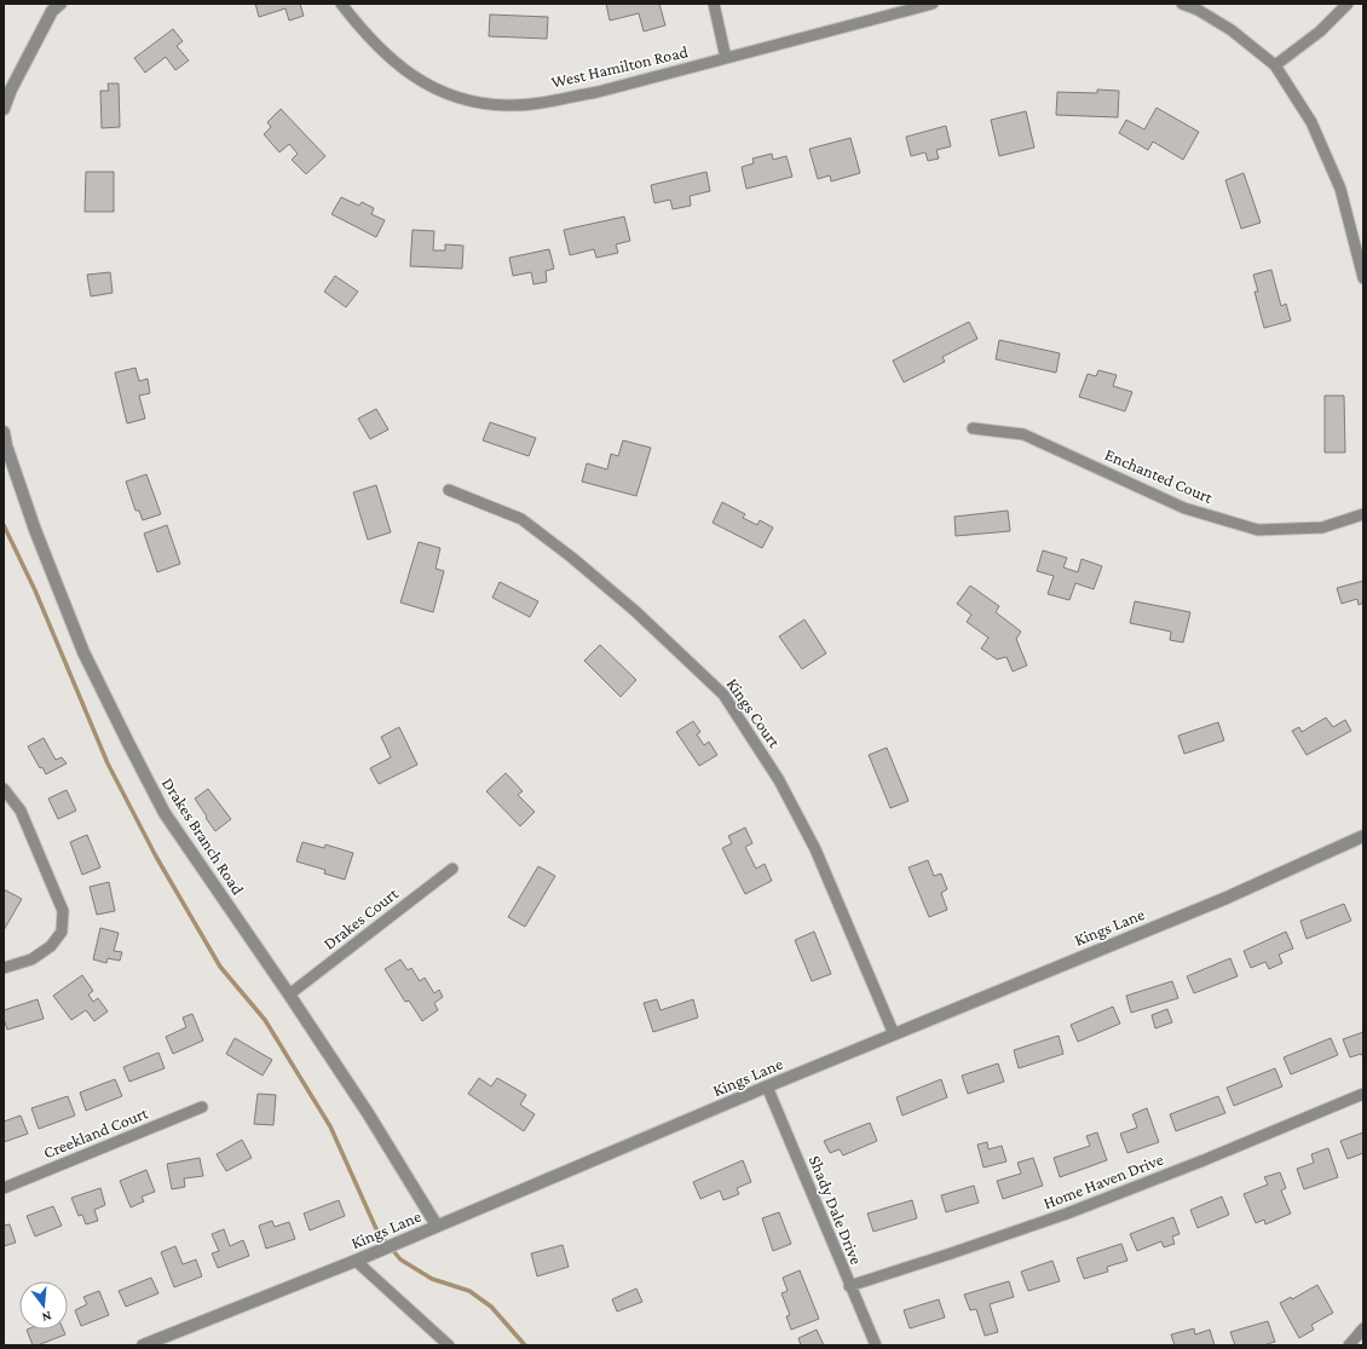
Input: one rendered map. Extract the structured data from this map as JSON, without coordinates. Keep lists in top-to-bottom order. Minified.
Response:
{"streets":{"street":["West Hamilton Road","Enchanted Court","Kings Court","Drakes Branch Road","Drakes Court","Kings Lane","Creekland Court","Home Haven Drive","Shady Dale Drive"]},"crossings":[["Kings Court","Kings Lane"],["Drakes Branch Road","Drakes Court"],["Drakes Branch Road","Kings Lane"],["Kings Lane","Shady Dale Drive"],["Home Haven Drive","Shady Dale Drive"]],"north":"bottom"}
